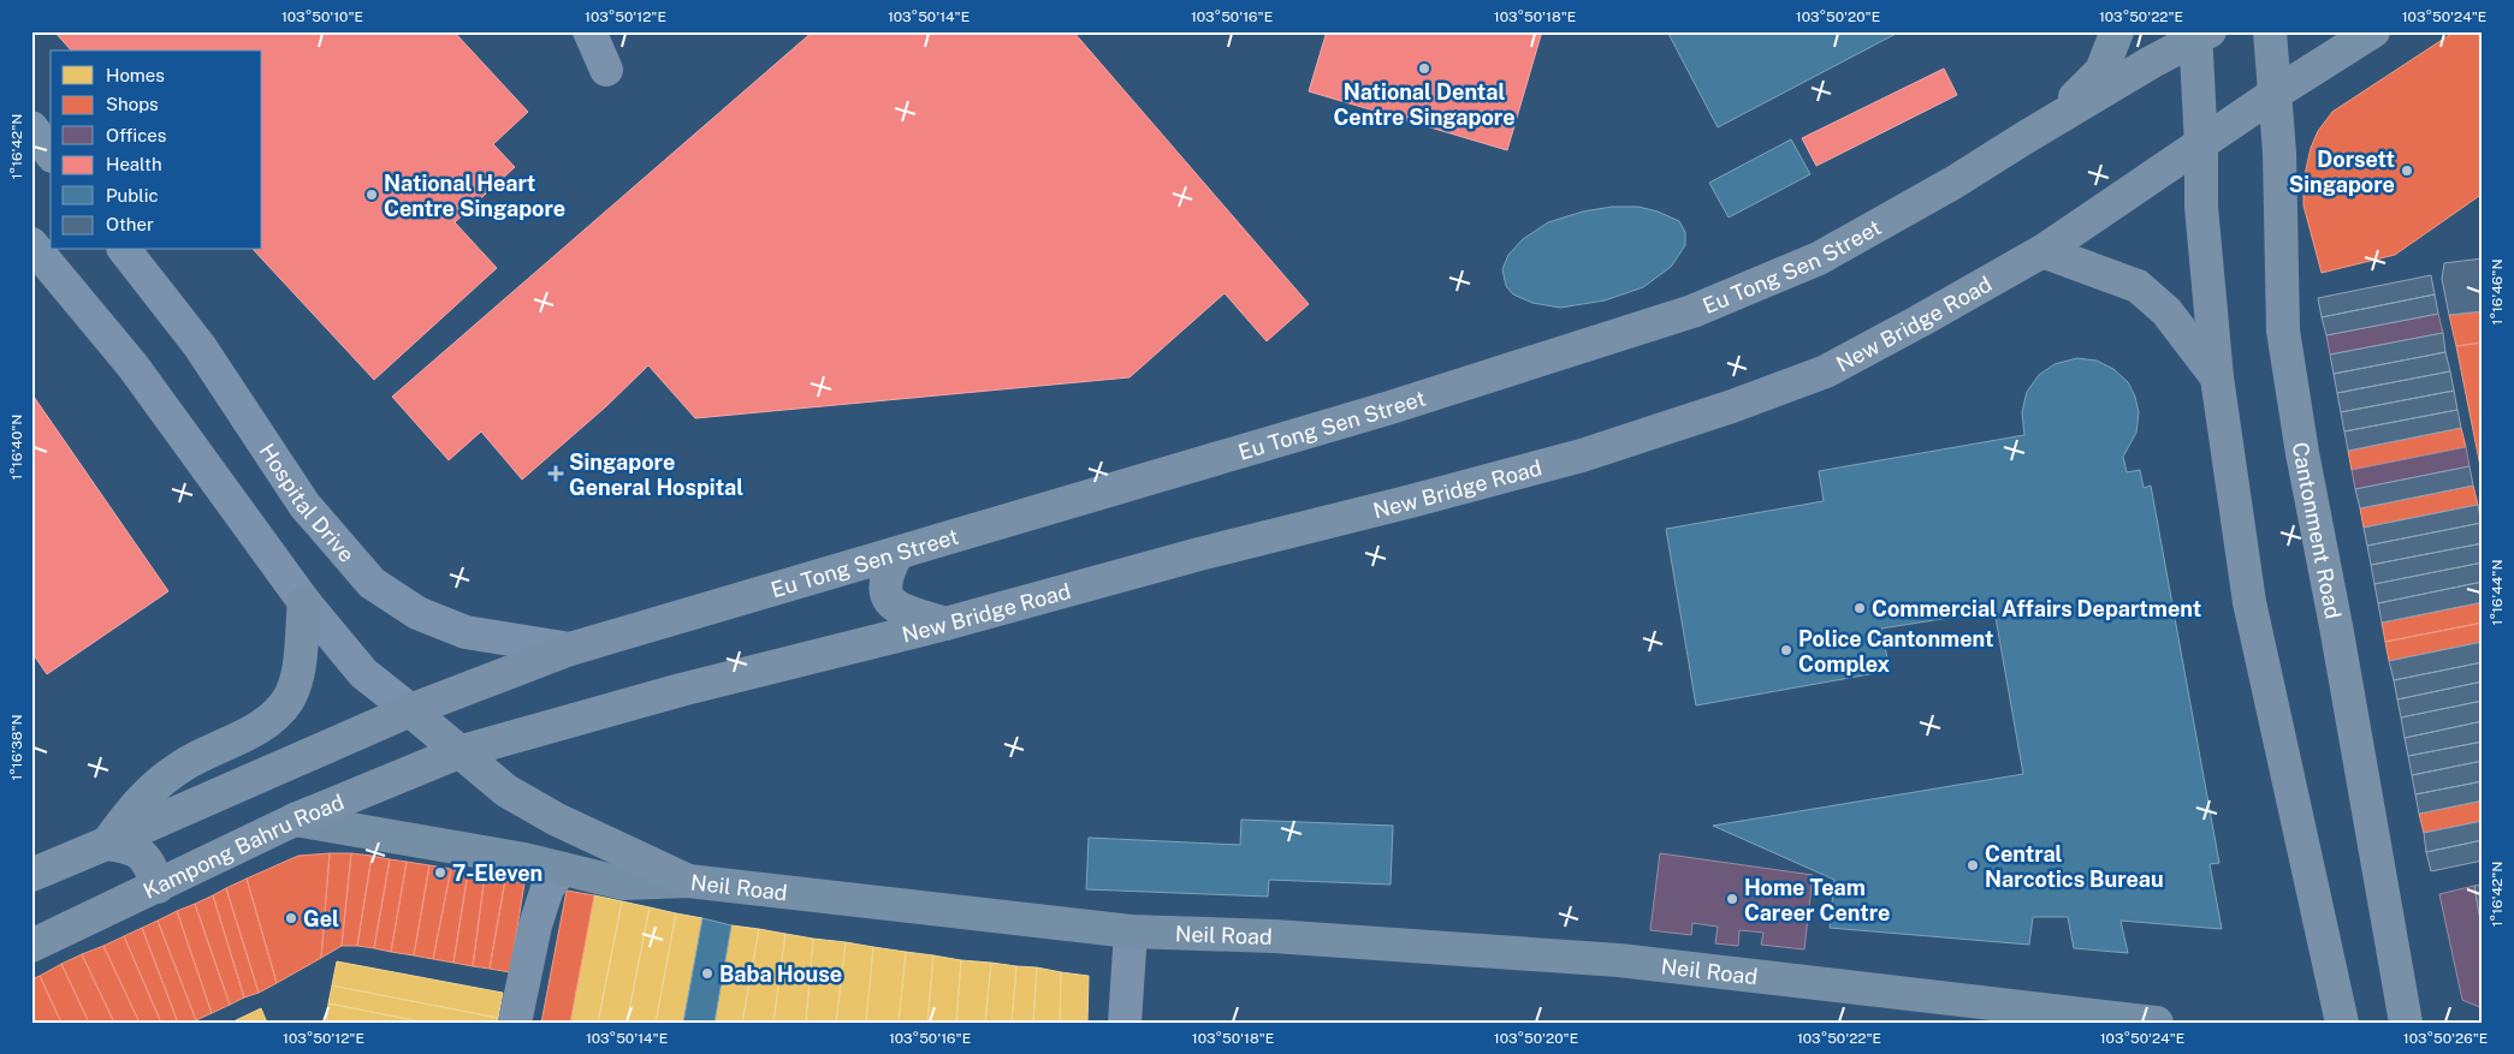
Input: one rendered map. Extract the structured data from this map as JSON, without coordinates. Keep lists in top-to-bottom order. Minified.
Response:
{"streets":{"main road":["Eu Tong Sen Street","New Bridge Road","Cantonment Road","Kampong Bahru Road","Neil Road"],"street":["Hospital Drive"]},"crossings":[["Eu Tong Sen Street","Hospital Drive"],["New Bridge Road","Cantonment Road"],["New Bridge Road","Kampong Bahru Road"],["Kampong Bahru Road","Neil Road"]],"places":{"other":["National Dental Centre Singapore","Dorsett Singapore","National Heart Centre Singapore","Commercial Affairs Department","Police Cantonment Complex","Central Narcotics Bureau","7-Eleven","Home Team Career Centre","Gel","Baba House"],"health":["Singapore General Hospital"]},"legend":["Homes","Shops","Offices","Health","Public","Other"],"coordinates":["103°50'10\"E","103°50'12\"E","103°50'14\"E","103°50'16\"E","103°50'18\"E","103°50'20\"E","103°50'22\"E","103°50'24\"E","1°16'42\"N","1°16'46\"N","1°16'40\"N","1°16'44\"N","1°16'38\"N","103°50'26\"E"]}
